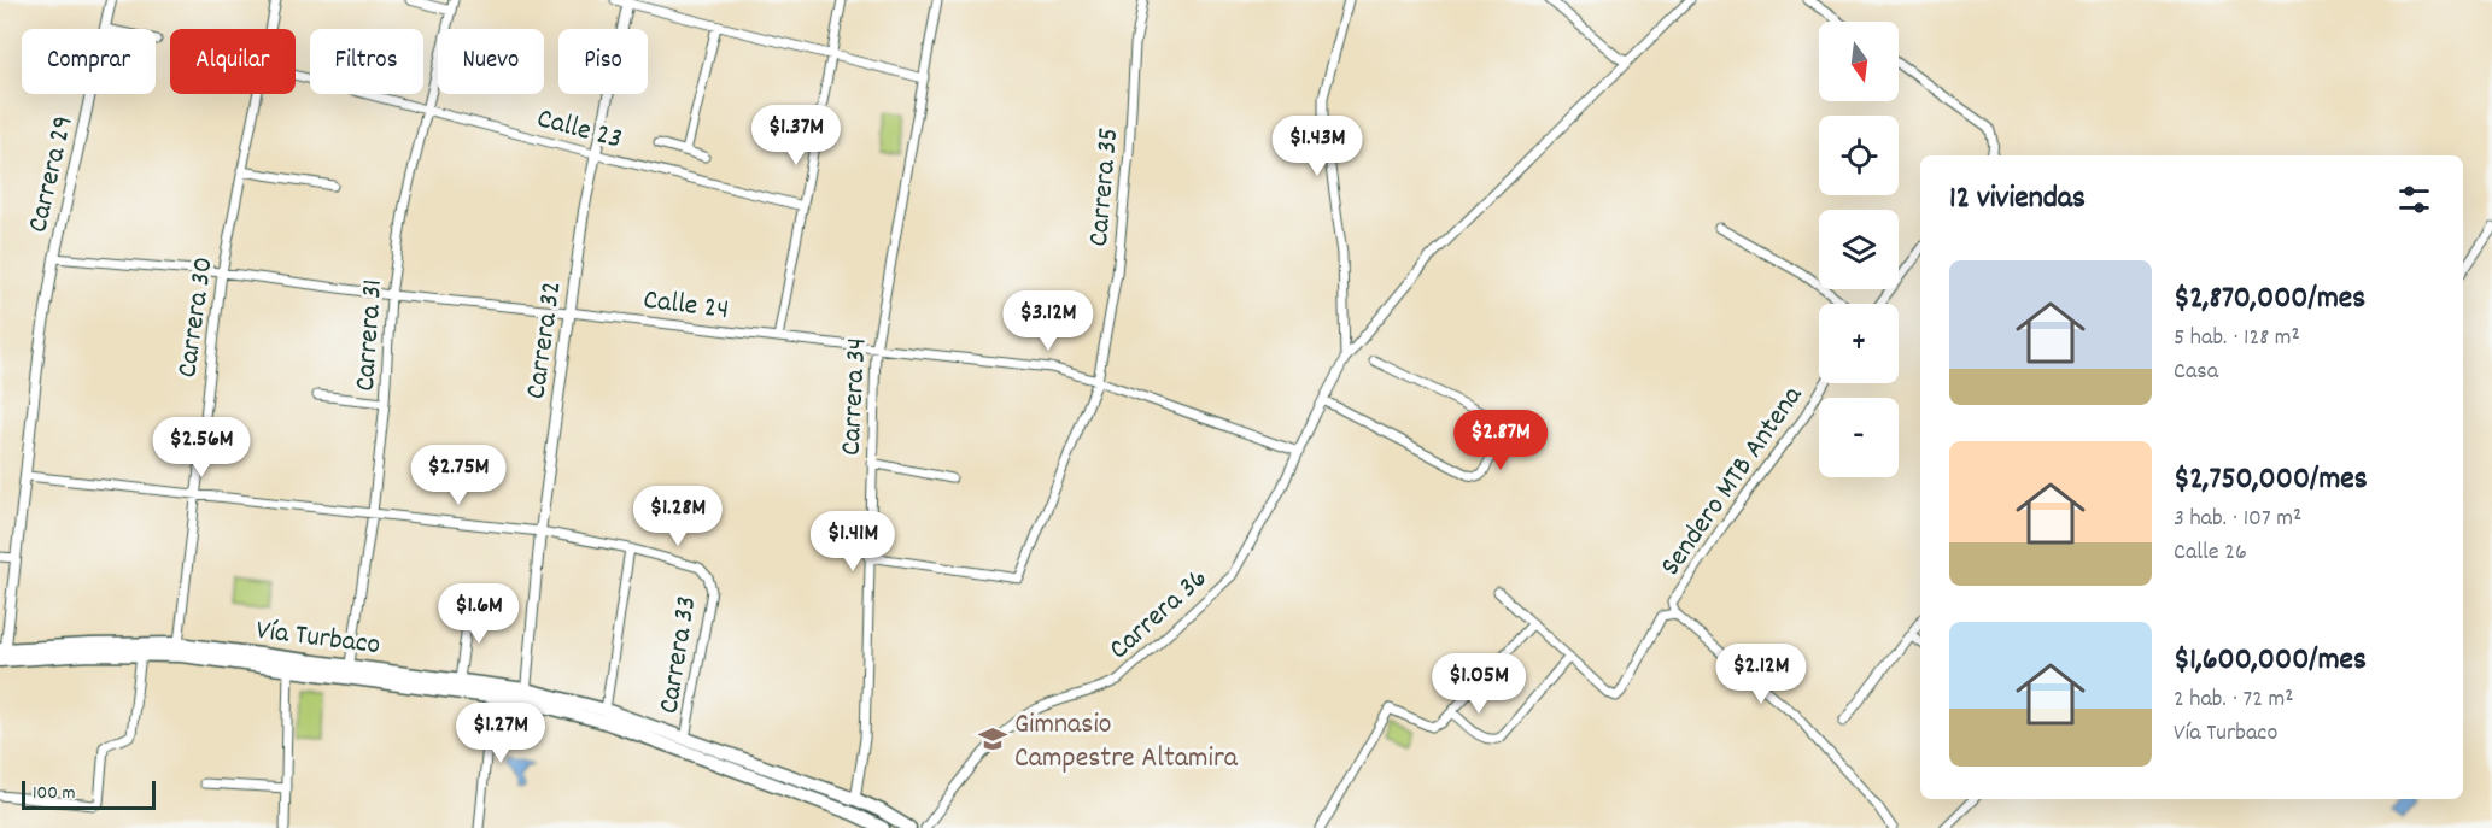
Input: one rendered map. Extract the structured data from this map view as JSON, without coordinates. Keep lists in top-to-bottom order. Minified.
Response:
{"streets":{"highway":["Vía Turbaco"],"street":["Calle 23","Carrera 29","Carrera 35","Calle 24","Carrera 30","Carrera 31","Carrera 32","Carrera 34","Sendero MTB Antena","Carrera 36","Carrera 33"]},"crossings":[["Calle 23","Carrera 31"],["Calle 23","Carrera 32"],["Carrera 29","Calle 24"],["Carrera 29","Vía Turbaco"],["Carrera 35","Calle 24"],["Carrera 35","Carrera 34"],["Calle 24","Carrera 30"],["Calle 24","Carrera 31"],["Calle 24","Carrera 32"],["Calle 24","Carrera 34"],["Calle 24","Carrera 36"],["Carrera 30","Vía Turbaco"],["Carrera 31","Vía Turbaco"],["Carrera 32","Vía Turbaco"],["Carrera 34","Vía Turbaco"],["Vía Turbaco","Carrera 33"]],"places":{"school or university":["Gimnasio Campestre Altamira"]},"scale_bar":"100 m","north":"bottom","page":{"map_buttons":["+","−"],"chip":["Comprar","Alquilar","Filtros","Nuevo","Piso"],"price":["$1.37M","$1.43M","$3.12M","$2.87M","$2.56M","$2.75M","$1.28M","$1.41M","$1.6M","$2.12M","$1.05M","$1.27M"],"heading":"12 viviendas","list":[{"name":"$2,870,000/mes","note":"5 hab. · 128 m² · Casa"},{"name":"$2,750,000/mes","note":"3 hab. · 107 m² · Calle 26"},{"name":"$1,600,000/mes","note":"2 hab. · 72 m² · Vía Turbaco"}],"scale":"100 m"}}
